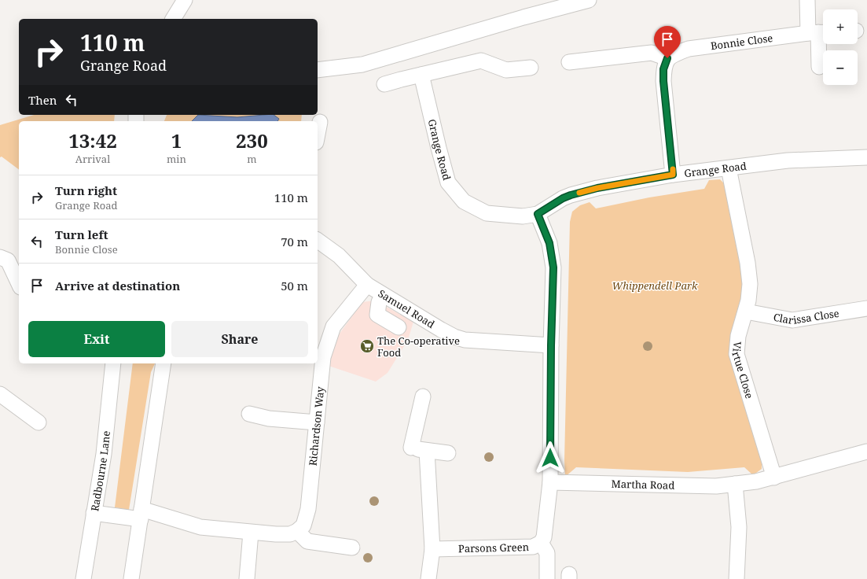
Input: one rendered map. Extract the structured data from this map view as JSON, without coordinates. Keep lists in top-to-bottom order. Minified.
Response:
{"streets":{"street":["Bonnie Close","Grange Road","Samuel Road","Clarissa Close","Virtue Close","Richardson Way","Radbourne Lane","Martha Road","Parsons Green"]},"crossings":[["Grange Road","Virtue Close"],["Grange Road","Parsons Green"],["Samuel Road","Richardson Way"],["Samuel Road","Parsons Green"],["Clarissa Close","Virtue Close"],["Virtue Close","Martha Road"],["Martha Road","Parsons Green"]],"parks":["Whippendell Park"],"places":{"supermarket":["The Co-operative Food"]},"page":{"map_buttons":["+","−"],"turn":["110 m","Grange Road"],"then":"Then","eta":["13:42","Arrival","1","min","230","m"],"list":[{"name":"Turn right","note":"Grange Road","value":"110 m"},{"name":"Turn left","note":"Bonnie Close","value":"70 m"},{"name":"Arrive at destination","value":"50 m"}],"buttons":["Exit","Share"]}}
